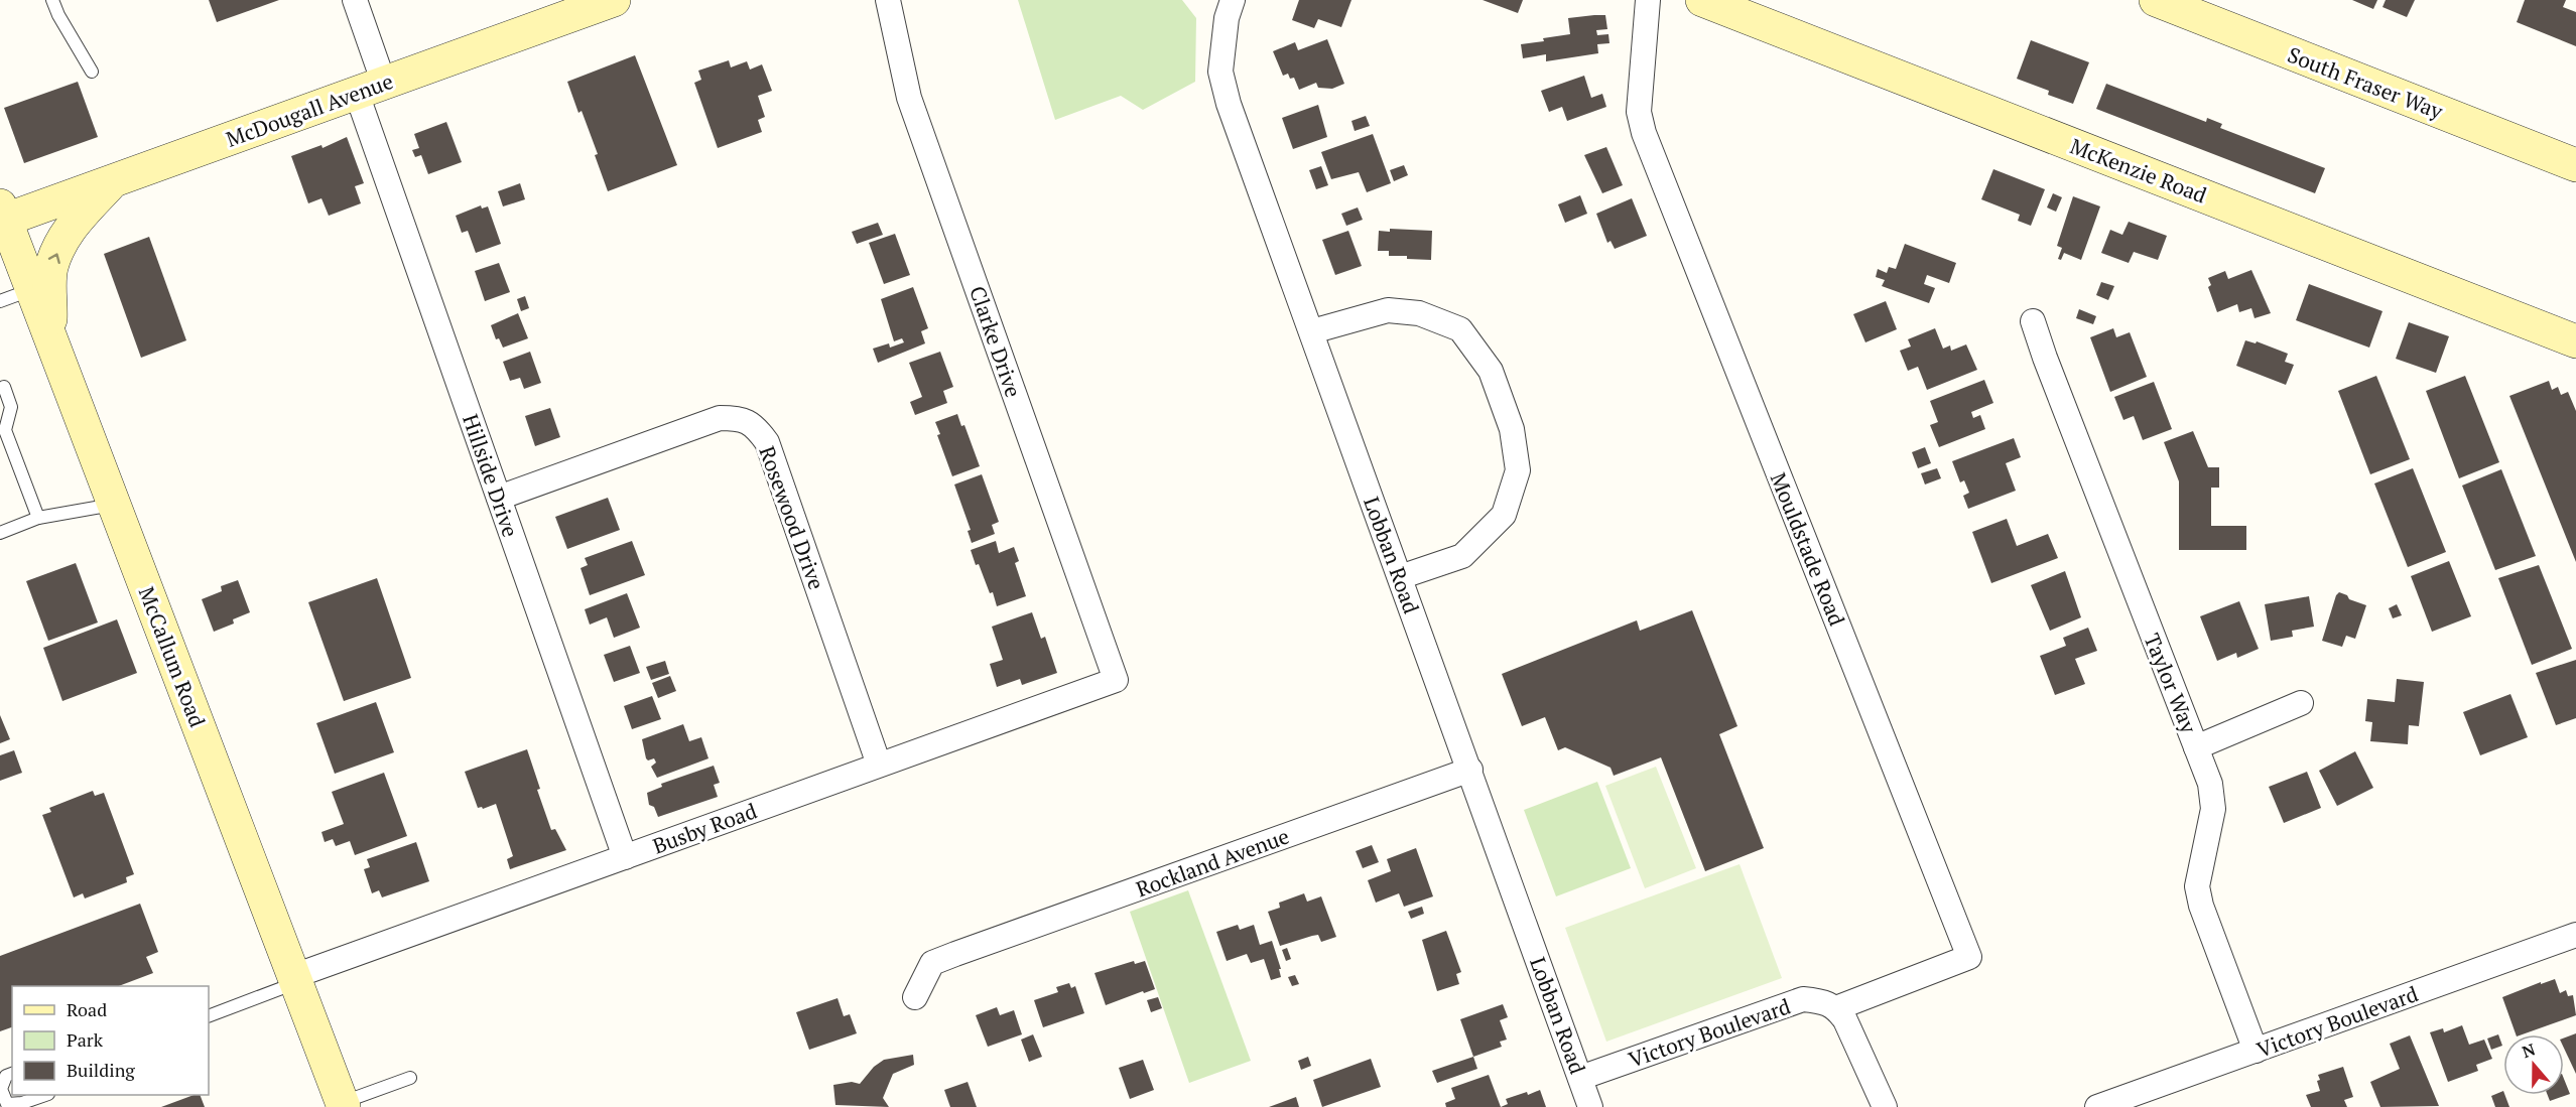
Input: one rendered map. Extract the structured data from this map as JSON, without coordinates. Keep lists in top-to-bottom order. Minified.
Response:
{"streets":{"main road":["South Fraser Way","McDougall Avenue","McKenzie Road","McCallum Road"],"street":["Clarke Drive","Hillside Drive","Rosewood Drive","Mouldstade Road","Lobban Road","Taylor Way","Busby Road","Rockland Avenue","Victory Boulevard"]},"crossings":[["McDougall Avenue","Hillside Drive"],["McDougall Avenue","McCallum Road"],["Clarke Drive","Busby Road"],["Hillside Drive","Rosewood Drive"],["Hillside Drive","Busby Road"],["Rosewood Drive","Busby Road"],["Mouldstade Road","Victory Boulevard"],["Lobban Road","Rockland Avenue"],["Lobban Road","Victory Boulevard"],["McCallum Road","Busby Road"],["Taylor Way","Victory Boulevard"]],"legend":["Road","Park","Building"],"north":"top"}
